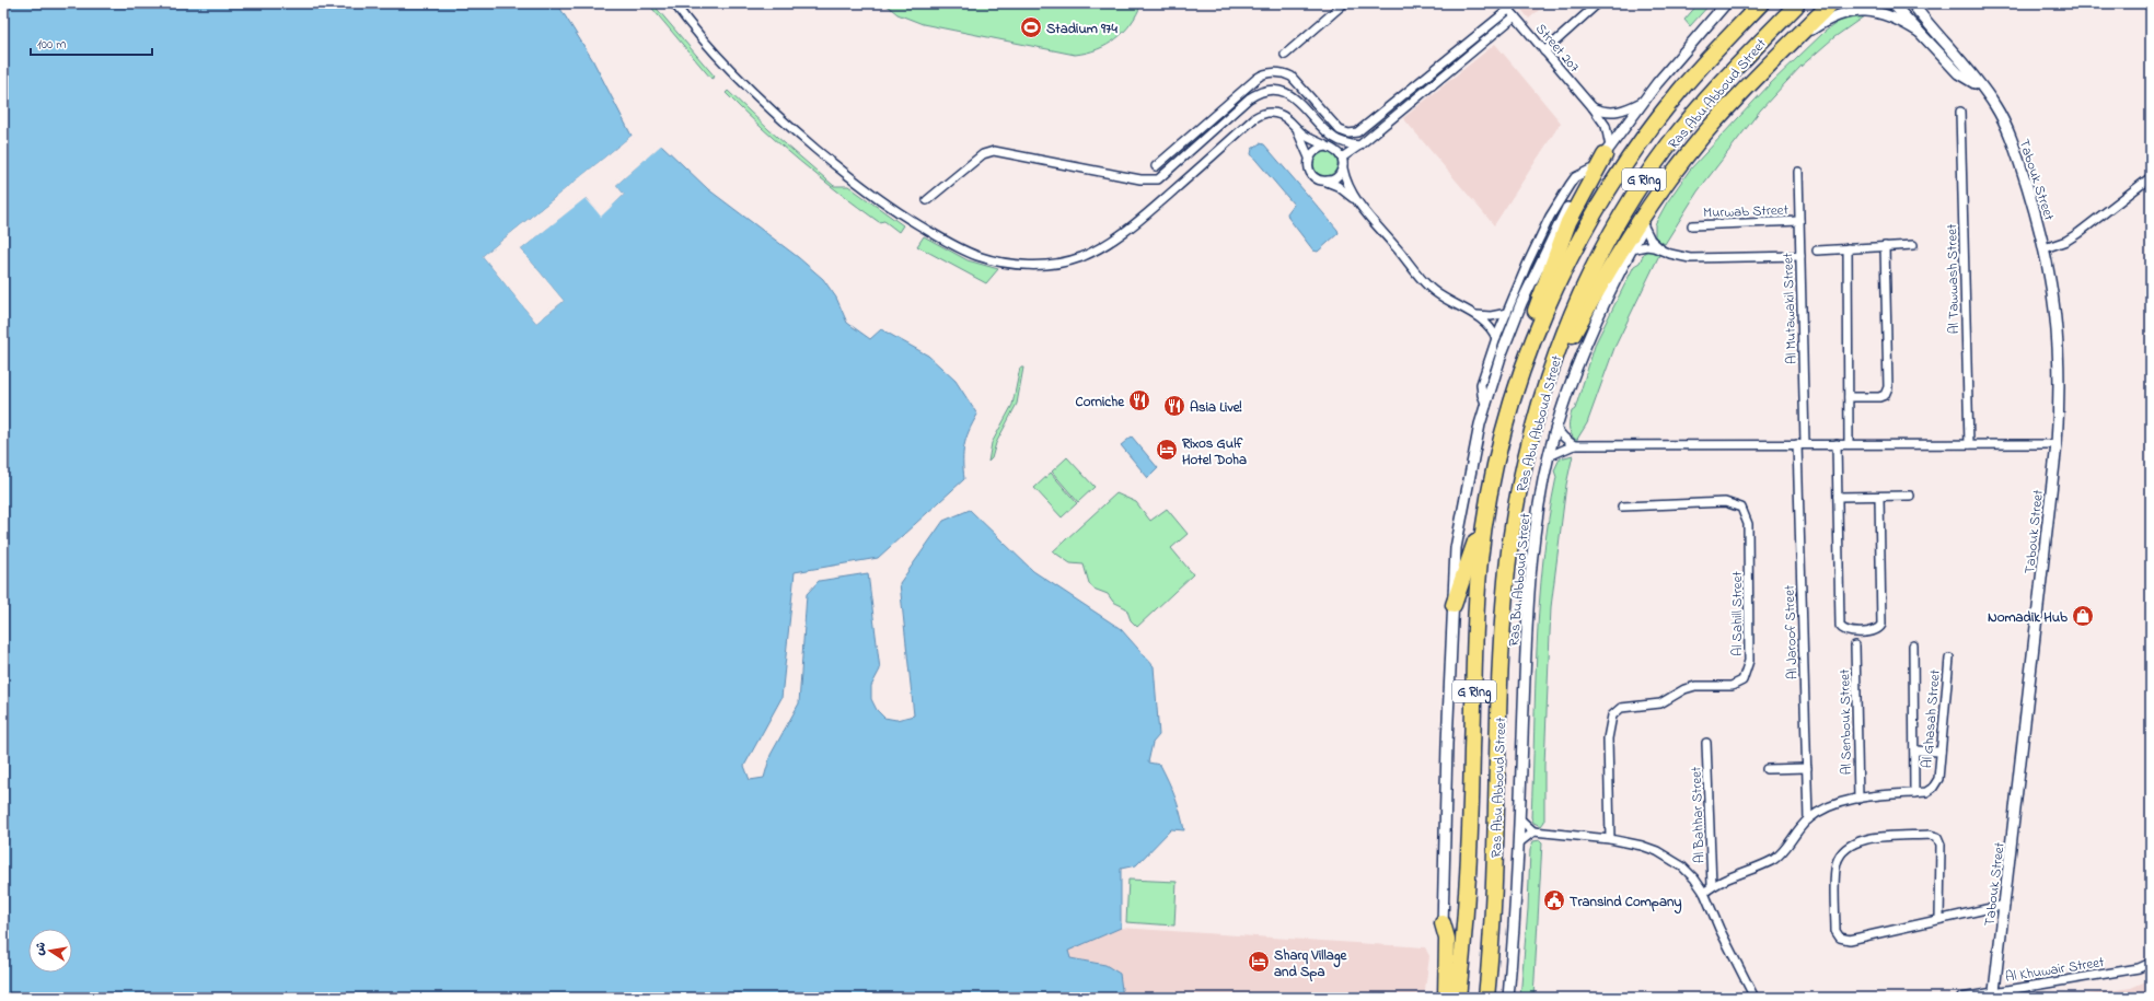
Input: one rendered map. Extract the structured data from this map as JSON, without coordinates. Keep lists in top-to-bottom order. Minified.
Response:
{"streets":{"highway":["Ras Abu Abboud Street","G Ring"],"street":["Street 207","Tabouk Street","Murwab Street","Al Tawwash Street","Al Mutawakil Street","Ras Bu Abboud Street","Al Sahill Street","Al Jaroof Street","Al Ghasah Street","Al Senbouk Street","Al Bahhar Street","Al Khuwair Street"]},"crossings":[["Tabouk Street","Al Khuwair Street"],["Murwab Street","Al Mutawakil Street"],["Al Mutawakil Street","Al Jaroof Street"],["Al Sahill Street","Al Bahhar Street"],["Al Jaroof Street","Al Ghasah Street"],["Al Ghasah Street","Al Senbouk Street"],["Al Ghasah Street","Al Bahhar Street"]],"places":{"sports":["Stadium 974"],"restaurant":["Corniche","Asia Live!"],"hotel":["Rixos Gulf Hotel Doha","Sharq Village and Spa"],"shop":["Nomadik Hub"],"public building":["Transind Company"]},"scale_bar":"100 m","north":"left"}
